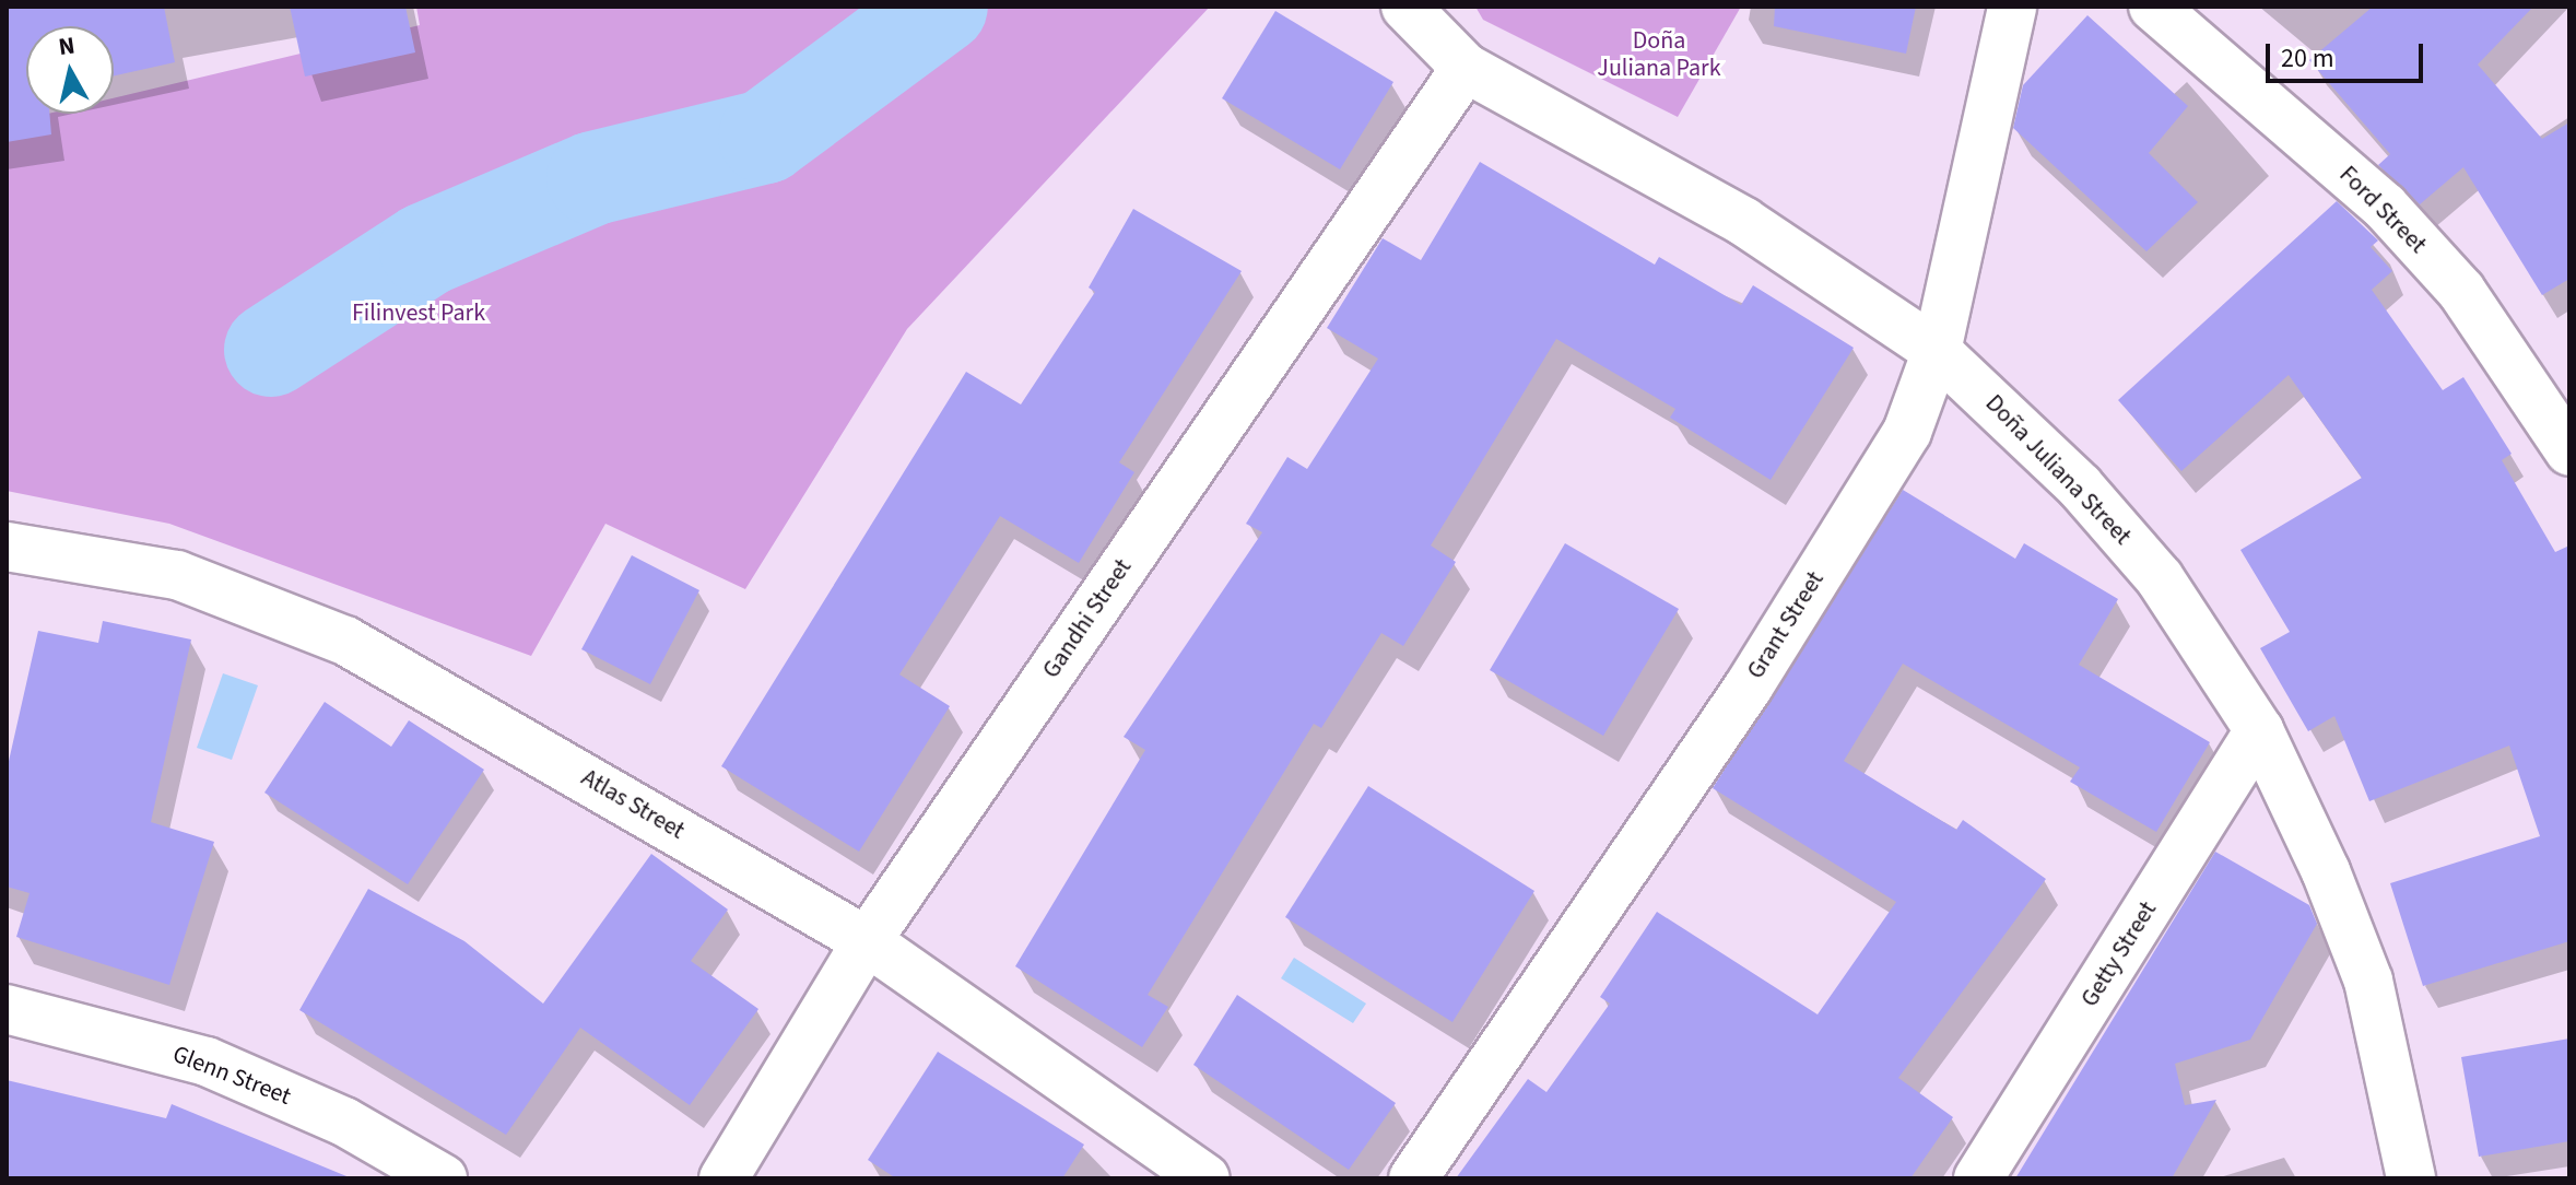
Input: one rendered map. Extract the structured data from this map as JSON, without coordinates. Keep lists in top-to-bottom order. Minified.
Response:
{"streets":{"street":["Ford Street","Doña Juliana Street","Gandhi Street","Grant Street","Atlas Street","Getty Street","Glenn Street"]},"crossings":[["Doña Juliana Street","Gandhi Street"],["Doña Juliana Street","Grant Street"],["Doña Juliana Street","Getty Street"],["Gandhi Street","Atlas Street"]],"parks":["Doña Juliana Park","Filinvest Park"],"scale_bar":"20 m","north":"top"}
